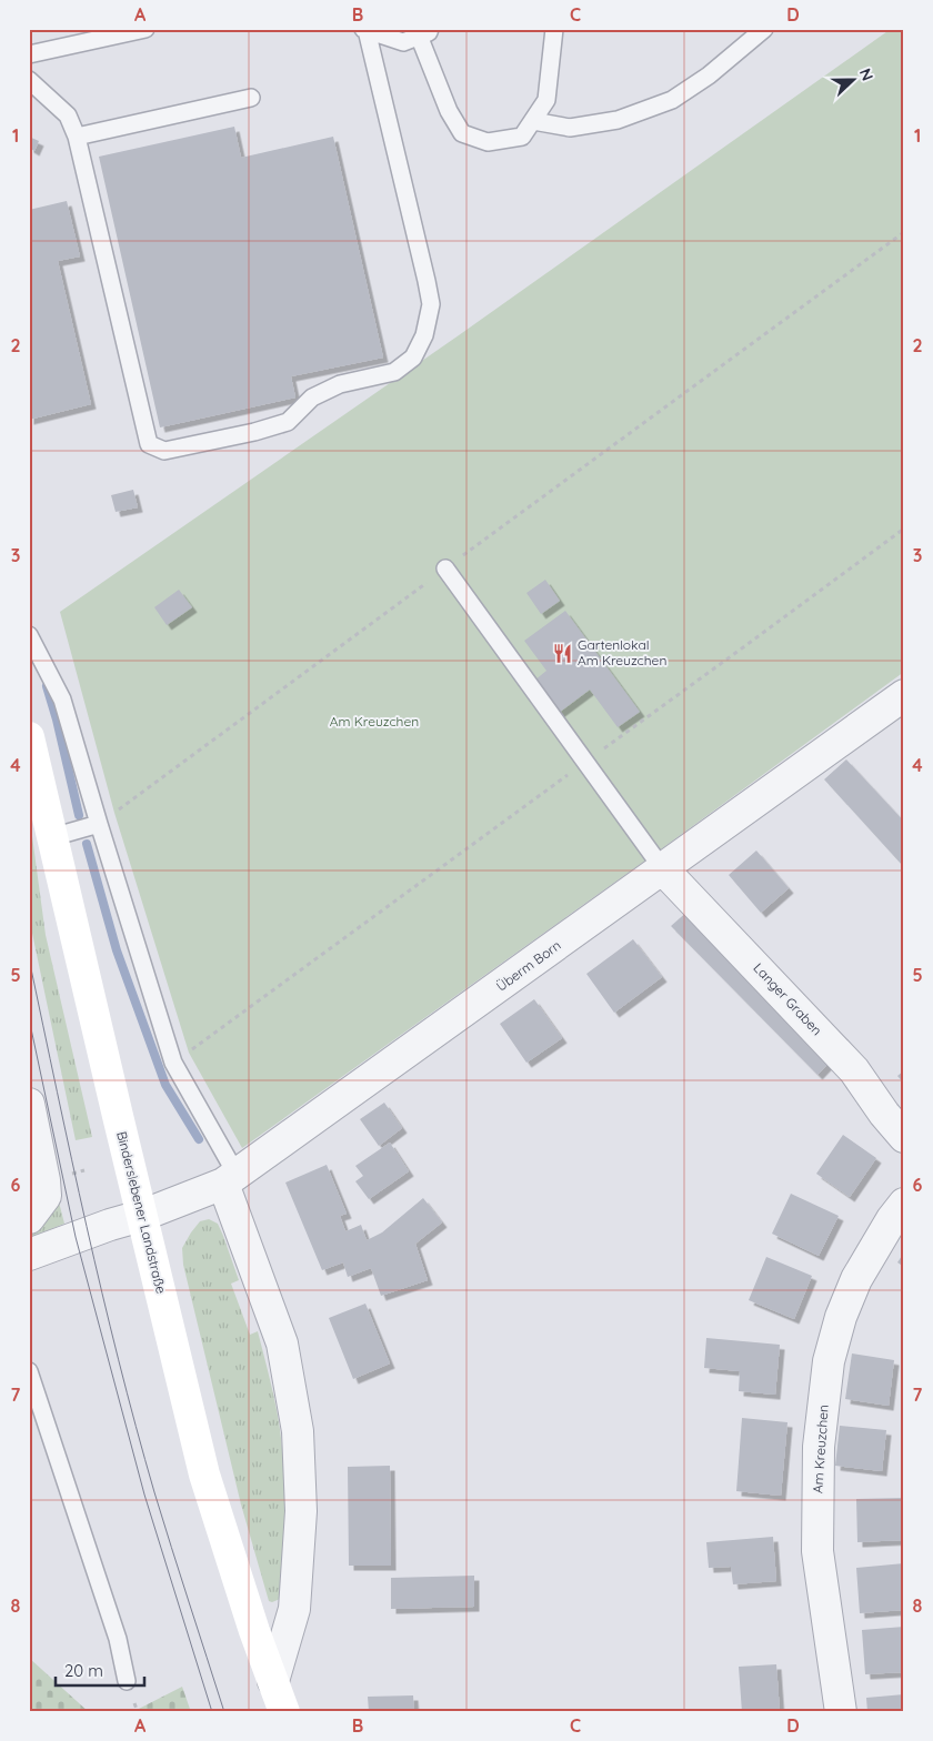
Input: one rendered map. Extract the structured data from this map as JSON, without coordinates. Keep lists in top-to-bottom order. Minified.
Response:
{"streets":{"main road":["Binderslebener Landstraße"],"street":["Überm Born","Langer Graben","Am Kreuzchen"]},"crossings":[["Überm Born","Langer Graben"],["Überm Born","Binderslebener Landstraße"]],"parks":["Am Kreuzchen"],"places":{"restaurant":["Gartenlokal Am Kreuzchen"]},"scale_bar":"20 m","north":"right","grid":{"columns":["A","B","C","D"],"rows":["1","2","3","4","5","6","7","8"]}}
